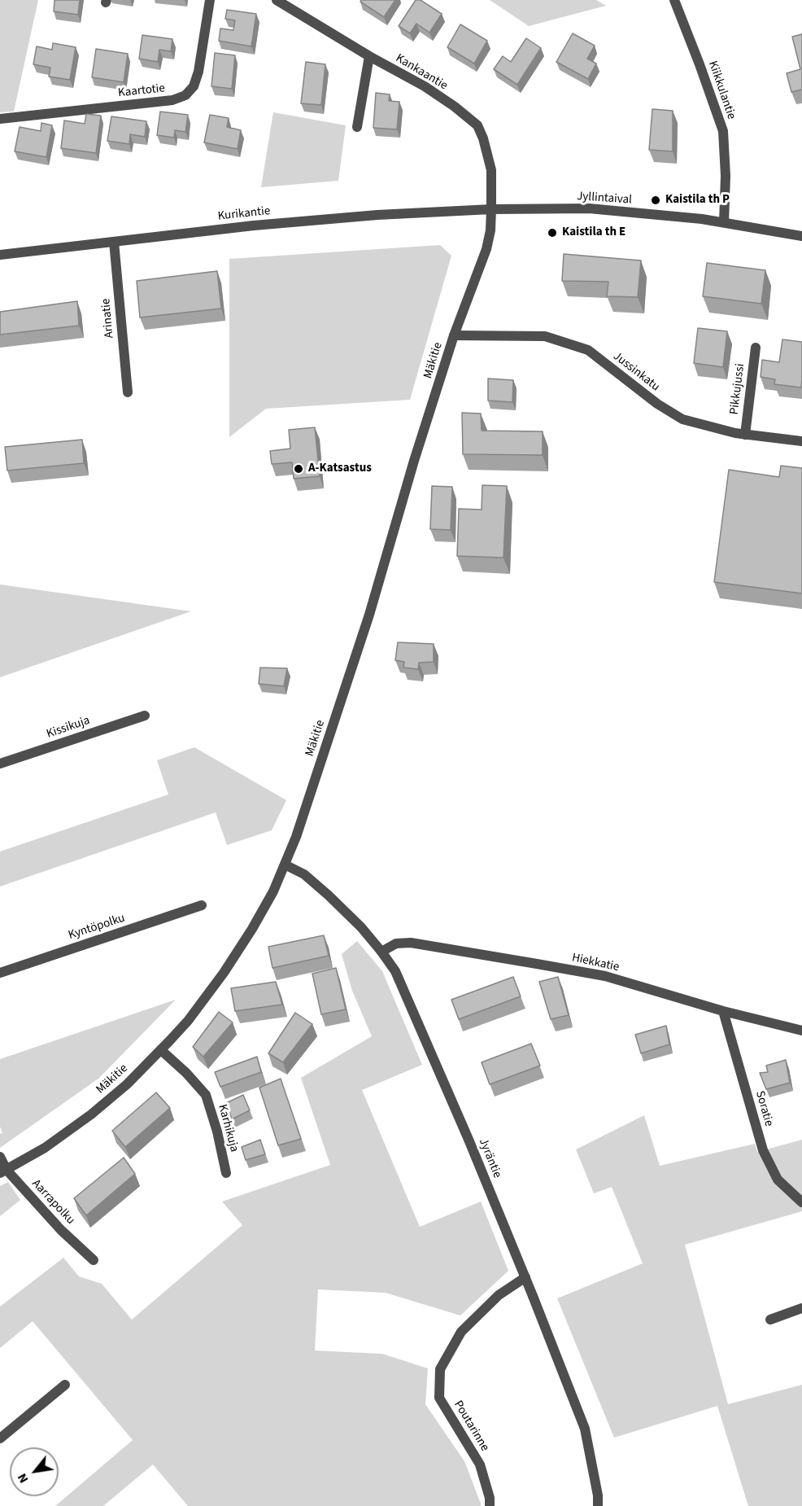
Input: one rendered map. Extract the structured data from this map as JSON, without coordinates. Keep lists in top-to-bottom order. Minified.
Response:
{"streets":{"street":["Kankaantie","Kiikkulantie","Kaartotie","Jyllintaival","Kurikantie","Arinatie","Mäkitie","Jussinkatu","Pikkujussi","Kissikuja","Kyntöpolku","Hiekkatie","Soratie","Karhikuja","Jyräntie","Aarrapolku","Poutarinne"]},"crossings":[["Kankaantie","Jyllintaival"],["Kankaantie","Kurikantie"],["Kankaantie","Mäkitie"],["Kiikkulantie","Jyllintaival"],["Jyllintaival","Kurikantie"],["Jyllintaival","Mäkitie"],["Kurikantie","Arinatie"],["Kurikantie","Mäkitie"],["Mäkitie","Jussinkatu"],["Mäkitie","Karhikuja"],["Mäkitie","Jyräntie"],["Mäkitie","Aarrapolku"],["Jussinkatu","Pikkujussi"],["Hiekkatie","Soratie"],["Hiekkatie","Jyräntie"],["Jyräntie","Poutarinne"]],"places":["Kaistila th P","Kaistila th E","A-Katsastus"],"north":"bottom left"}
